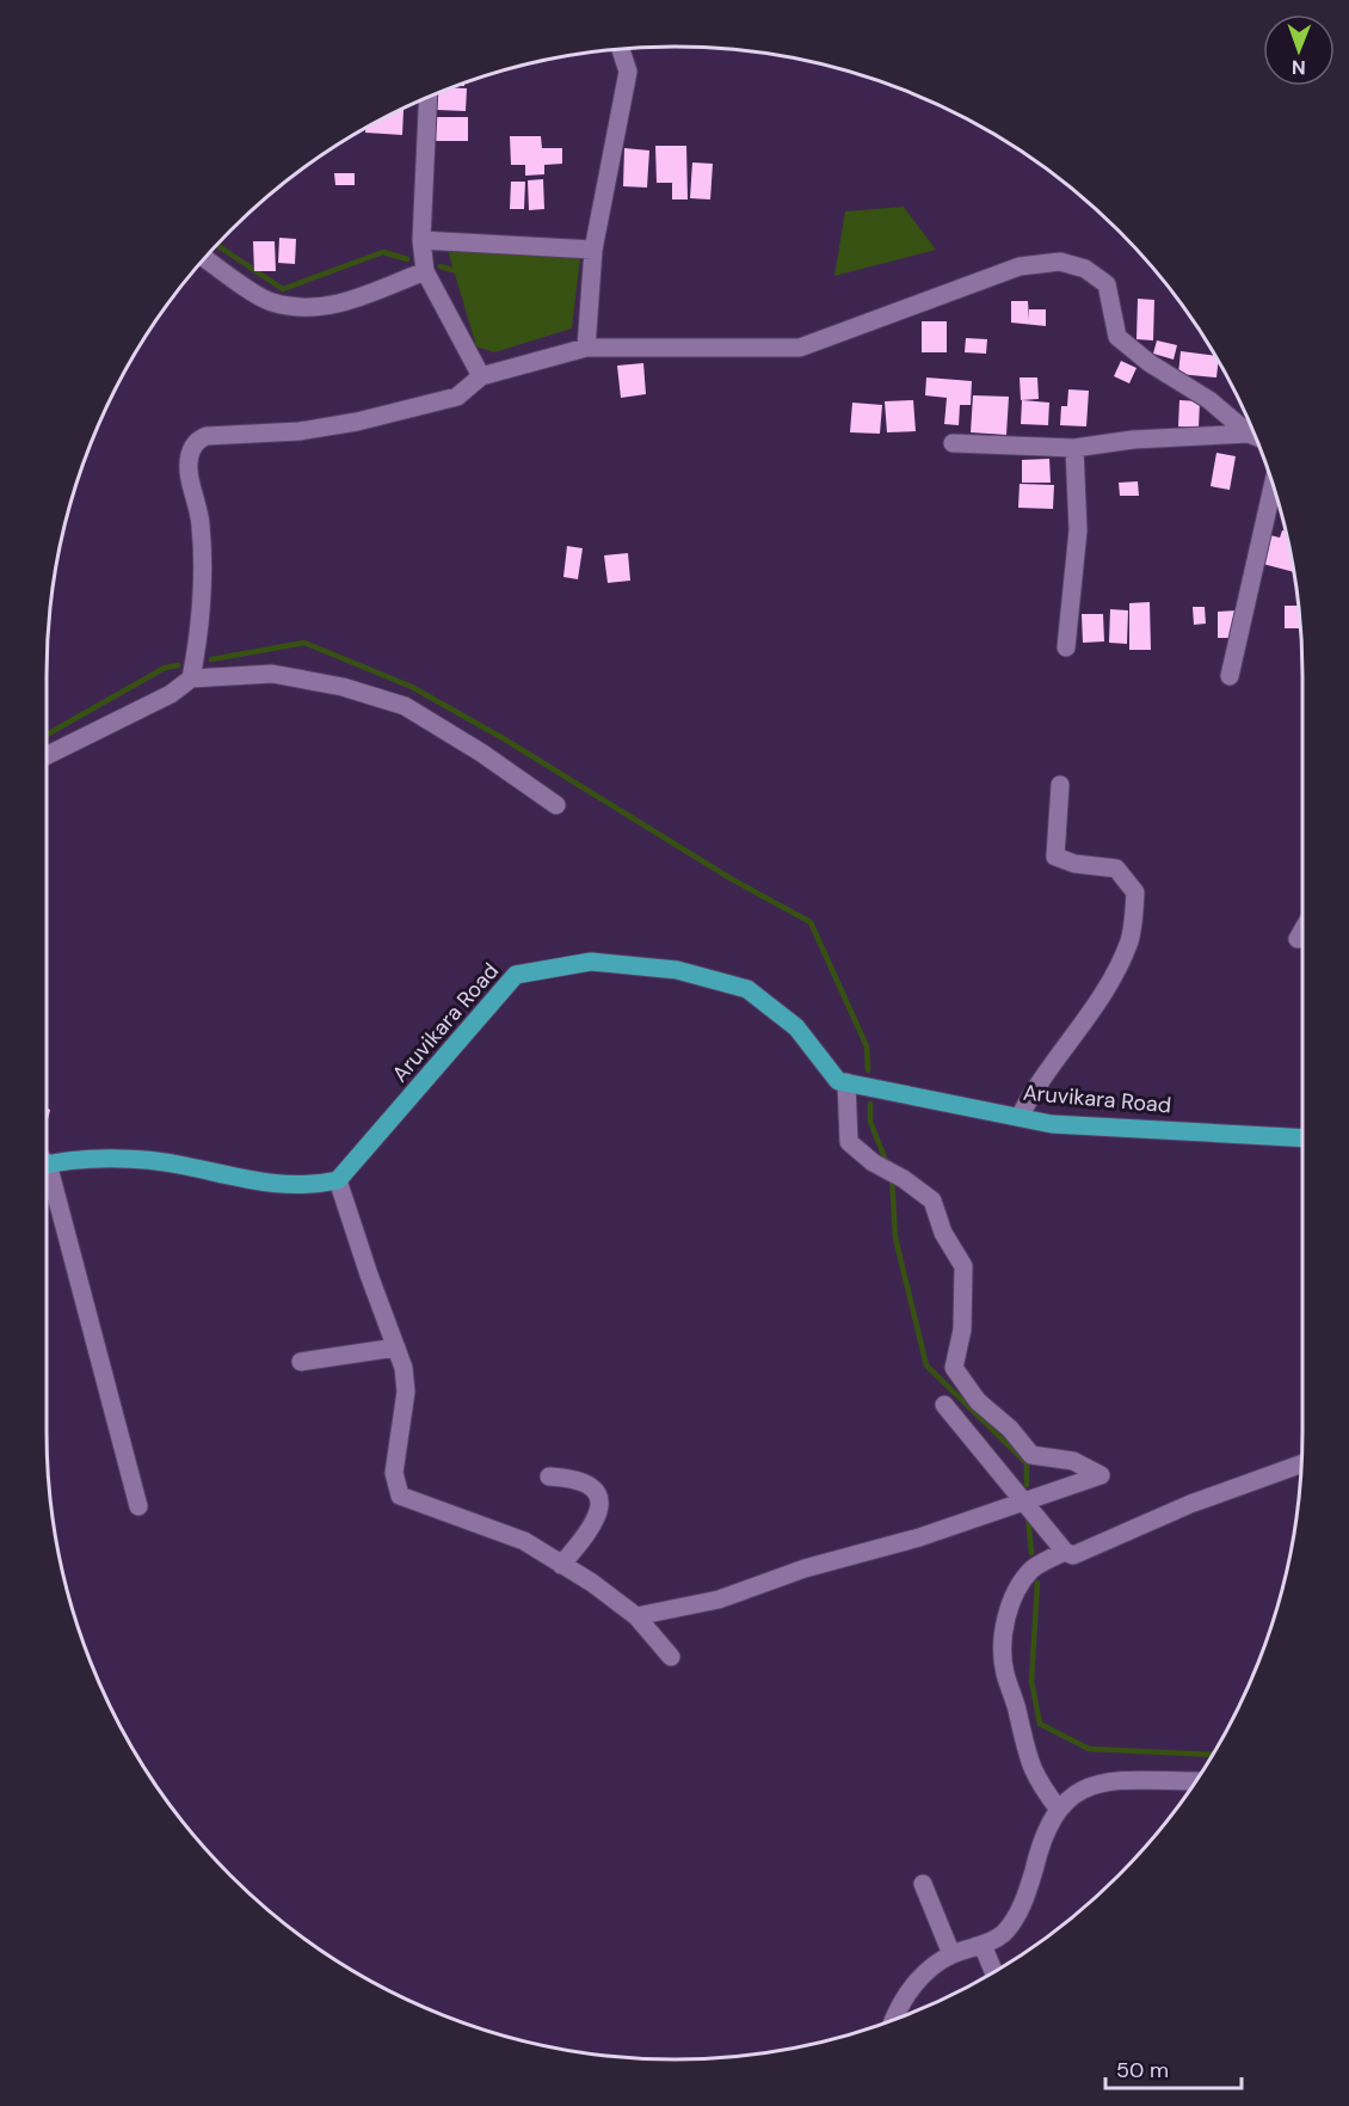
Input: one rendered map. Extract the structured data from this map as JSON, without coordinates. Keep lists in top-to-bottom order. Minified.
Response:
{"streets":{"main road":["Aruvikara Road"]},"scale_bar":"50 m","north":"bottom"}
